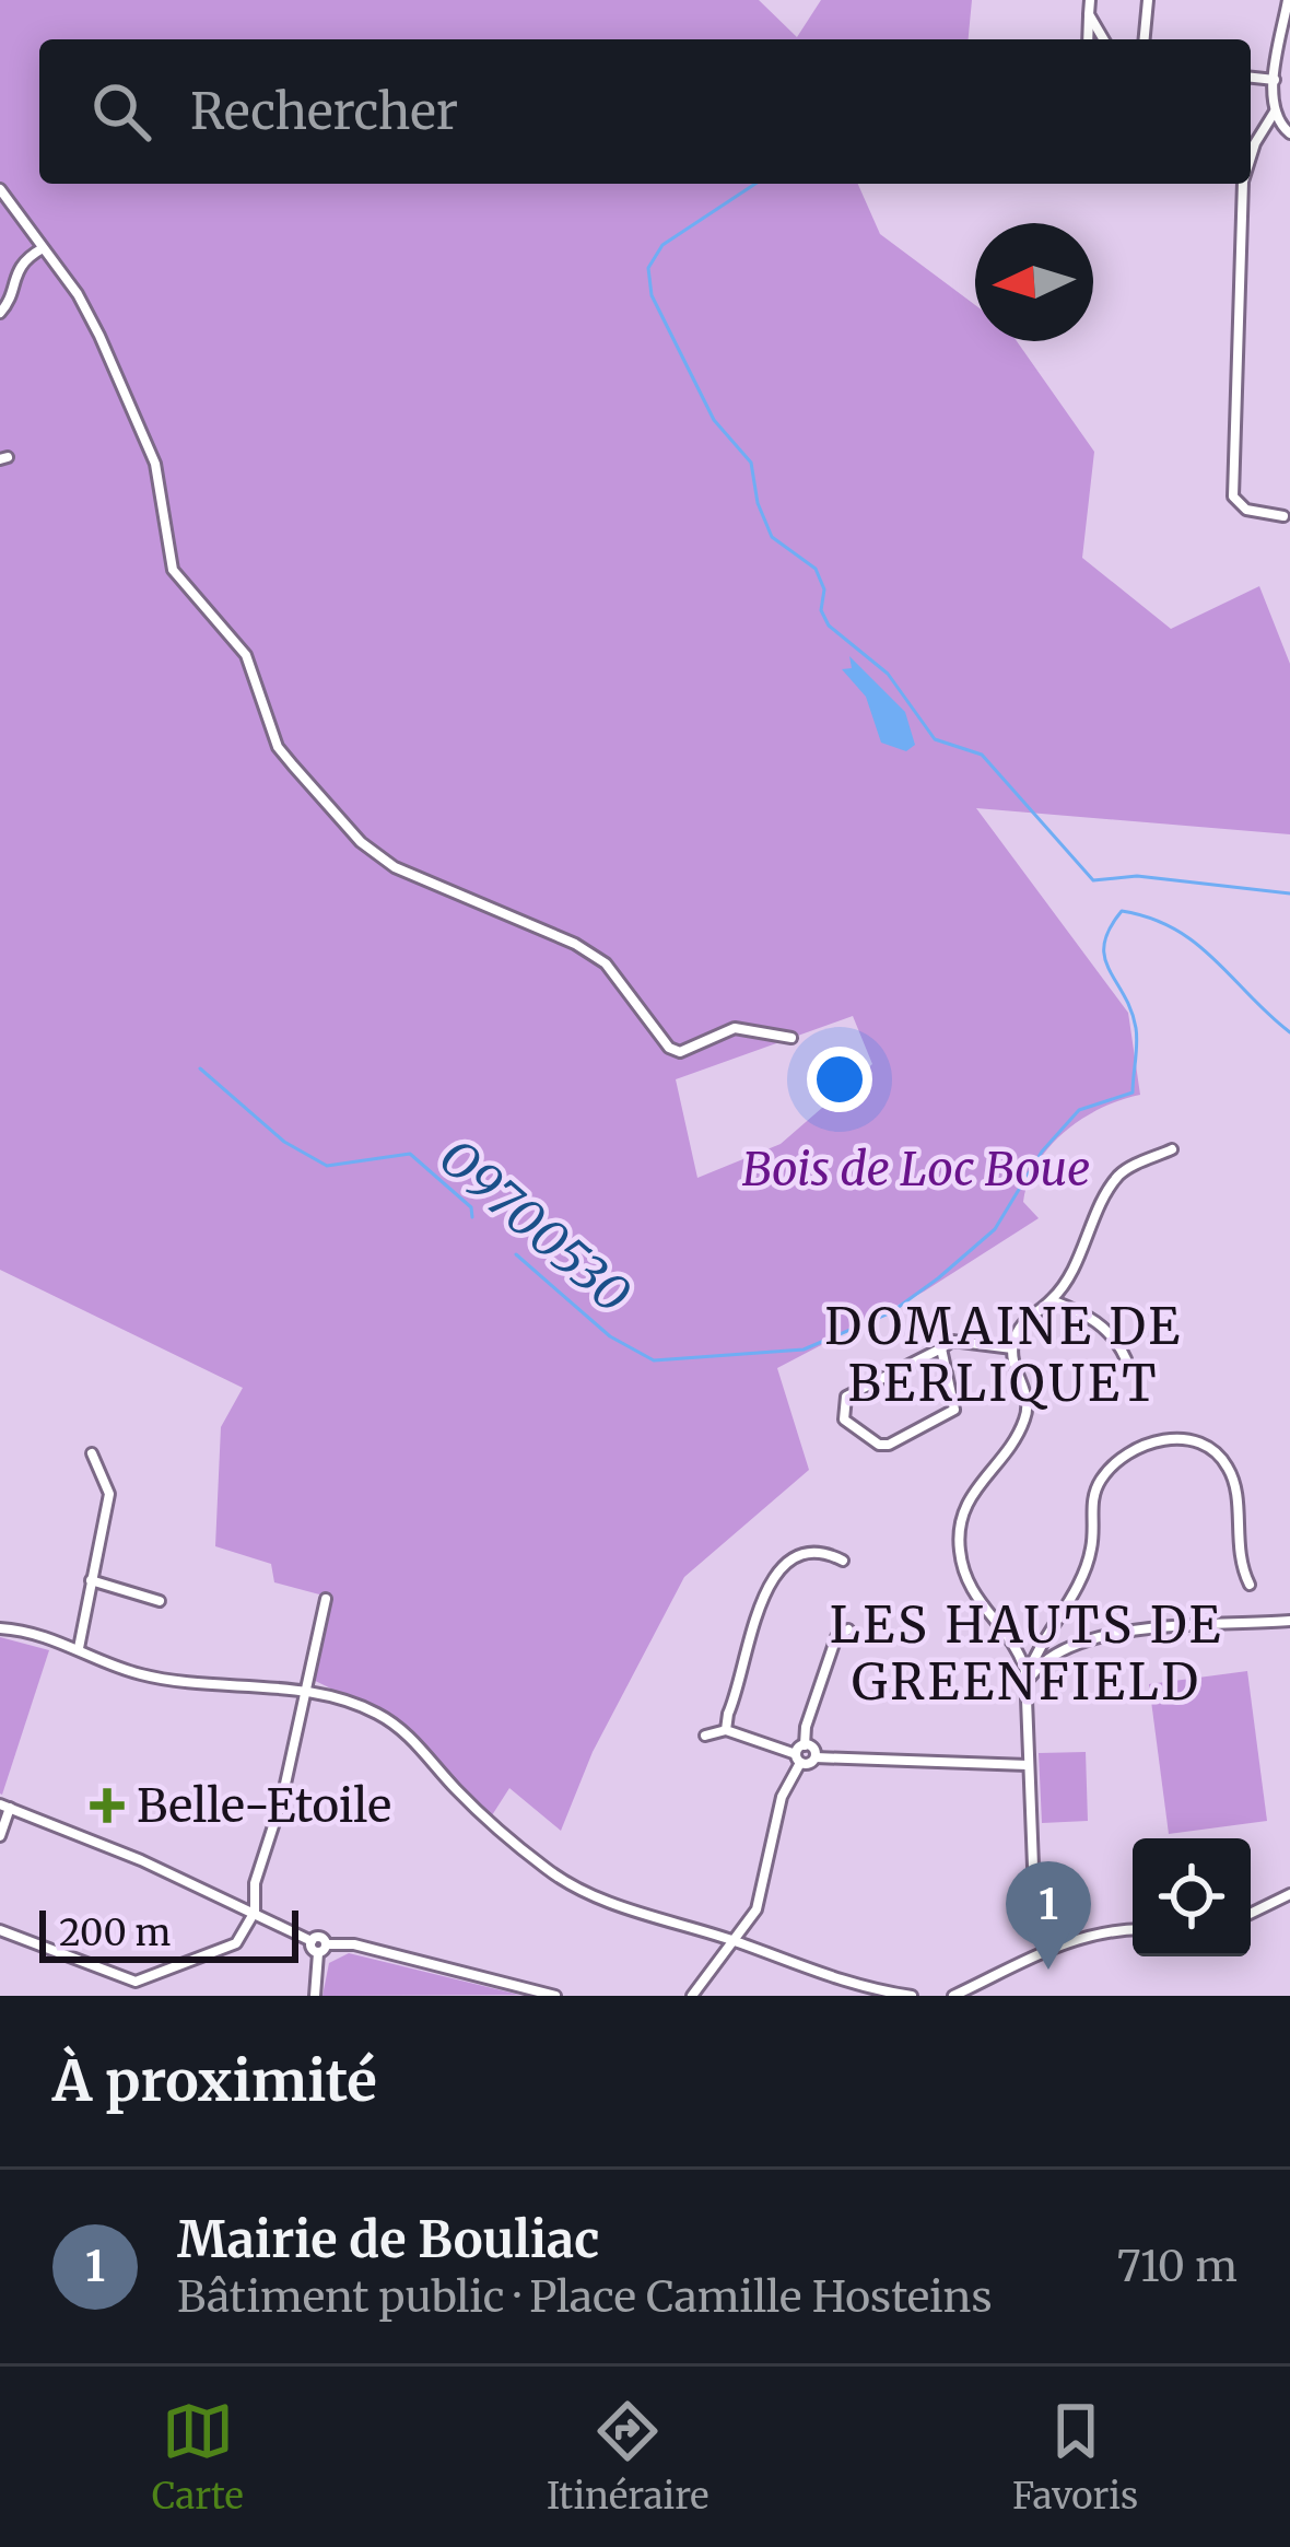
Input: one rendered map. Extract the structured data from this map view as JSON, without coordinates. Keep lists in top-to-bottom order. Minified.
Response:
{"districts":["DOMAINE DE BERLIQUET","LES HAUTS DE GREENFIELD"],"water":["O9700530"],"parks":["Bois de Loc Boue"],"places":{"health":["Belle-Etoile"]},"scale_bar":"200 m","north":"left","page":{"search":"Rechercher","pins":"1","scale":"200 m","heading":"À proximité","list":[{"mark":"1","name":"Mairie de Bouliac","note":"Bâtiment public · Place Camille Hosteins","value":"710 m"}],"nav":["Carte","Itinéraire","Favoris"]}}
